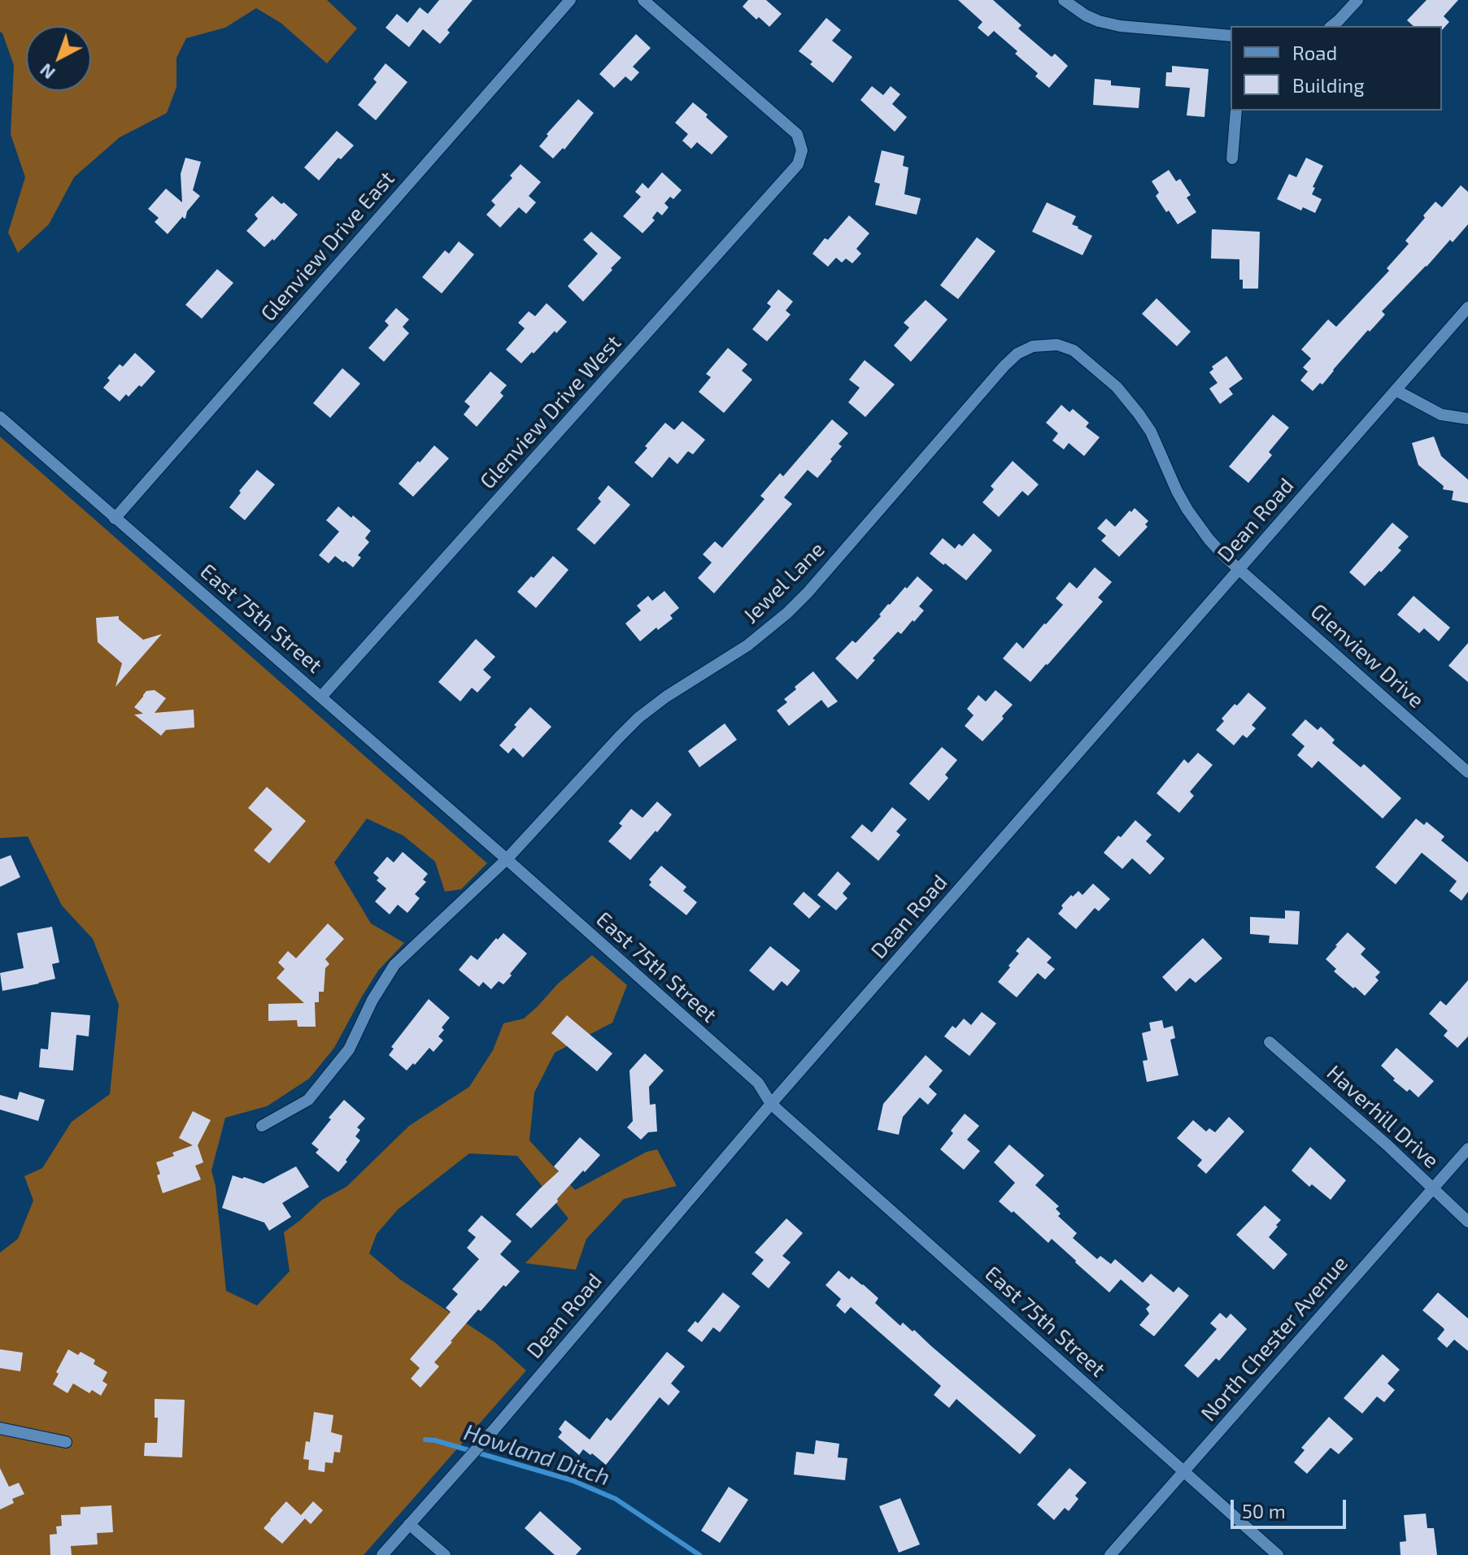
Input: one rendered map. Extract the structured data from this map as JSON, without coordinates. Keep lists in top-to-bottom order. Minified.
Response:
{"streets":{"street":["Glenview Drive East","Glenview Drive West","Dean Road","Jewel Lane","East 75th Street","Glenview Drive","Haverhill Drive","North Chester Avenue"]},"crossings":[["Glenview Drive East","East 75th Street"],["Glenview Drive West","East 75th Street"],["Dean Road","East 75th Street"],["Dean Road","Glenview Drive"],["Jewel Lane","East 75th Street"],["Jewel Lane","Glenview Drive"],["East 75th Street","North Chester Avenue"],["Haverhill Drive","North Chester Avenue"]],"water":["Howland Ditch"],"legend":["Road","Building"],"scale_bar":"50 m","north":"bottom left"}
